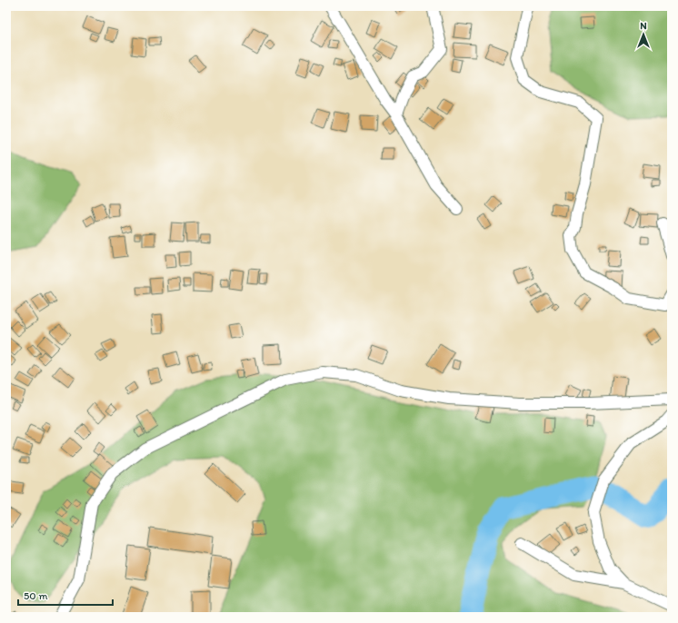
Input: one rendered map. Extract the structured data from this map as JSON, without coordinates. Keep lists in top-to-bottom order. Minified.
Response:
{"scale_bar":"50 m","north":"top"}
